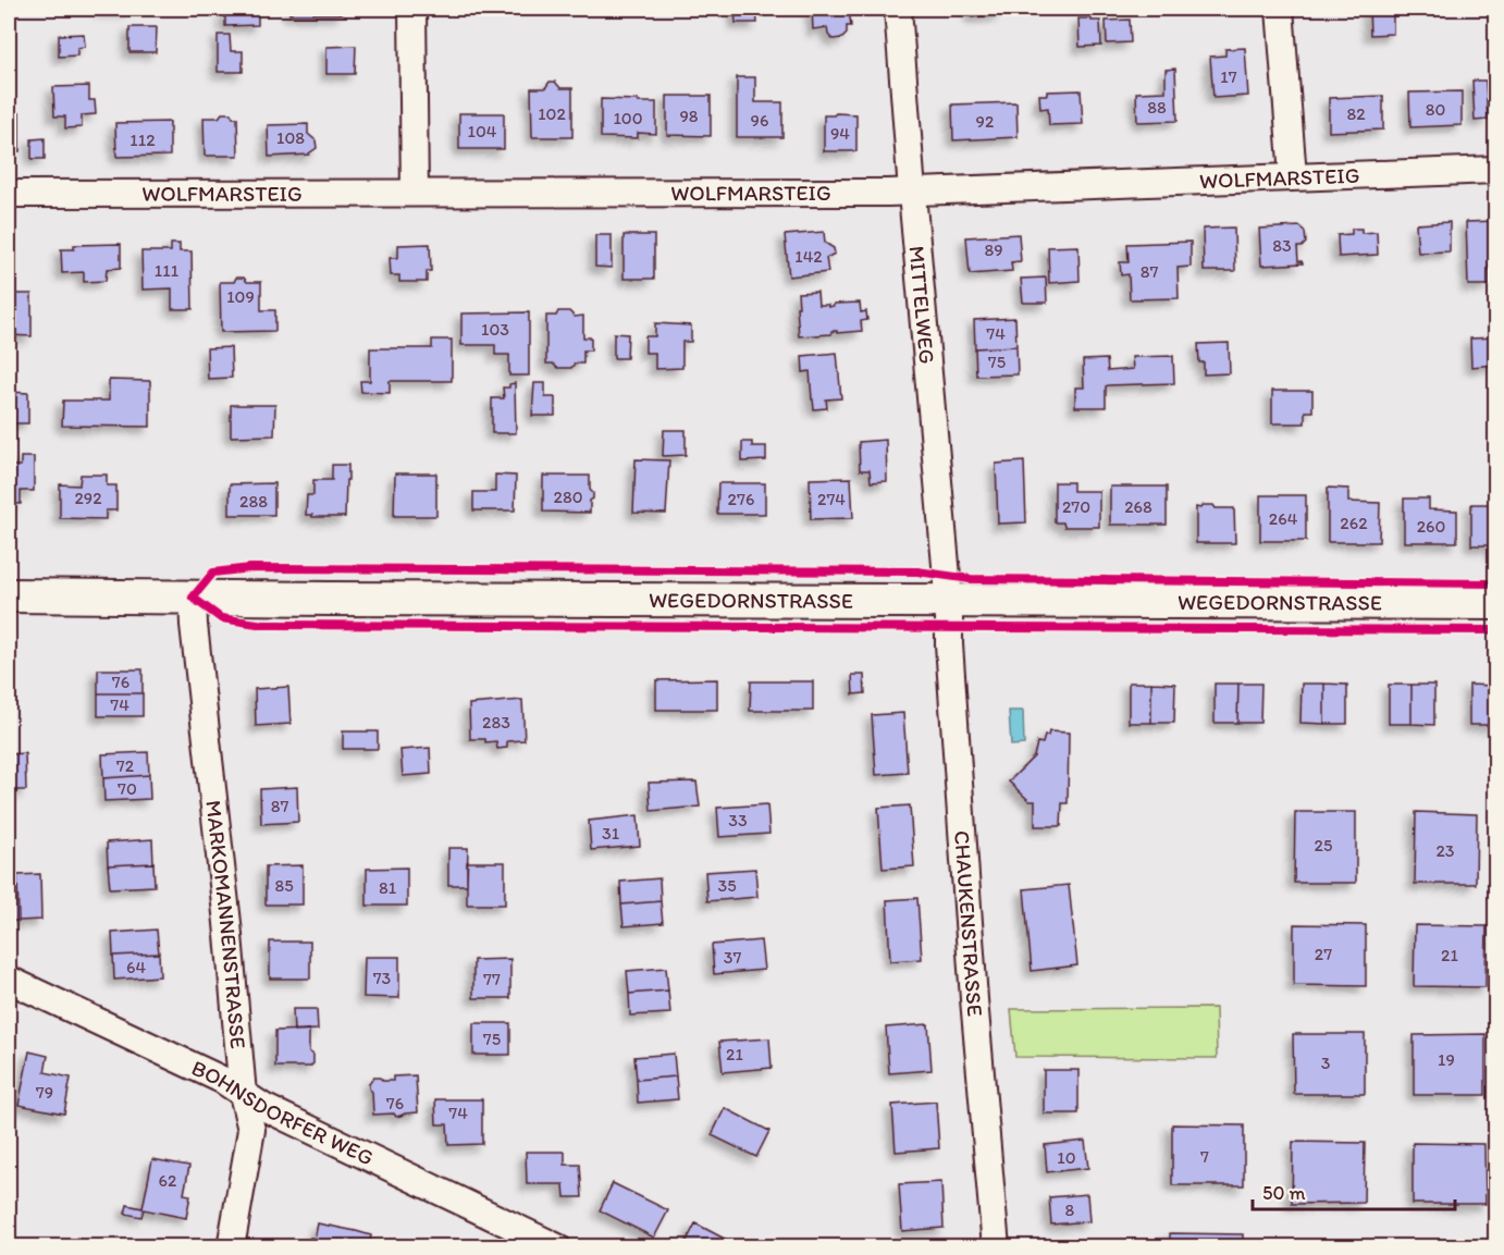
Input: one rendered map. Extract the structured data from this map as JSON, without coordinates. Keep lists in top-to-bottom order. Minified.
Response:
{"streets":{"street":["WOLFMARSTEIG","MITTELWEG","WEGEDORNSTRASSE","MARKOMANNENSTRASSE","CHAUKENSTRASSE","BOHNSDORFER WEG"]},"crossings":[["WOLFMARSTEIG","MITTELWEG"],["MITTELWEG","WEGEDORNSTRASSE"],["MITTELWEG","CHAUKENSTRASSE"],["WEGEDORNSTRASSE","MARKOMANNENSTRASSE"],["WEGEDORNSTRASSE","CHAUKENSTRASSE"],["MARKOMANNENSTRASSE","BOHNSDORFER WEG"]],"house_numbers":["17","88","80","102","82","98","100","96","92","104","94","108","112","83","89","142","111","87","109","103","74","75","280","292","276","274","288","270","268","264","262","260","76","74","283","72","70","87","33","31","25","23","85","35","81","27","21","37","64","73","77","75","21","19","3","79","76","74","7","10","62","8"],"scale_bar":"50 m"}
